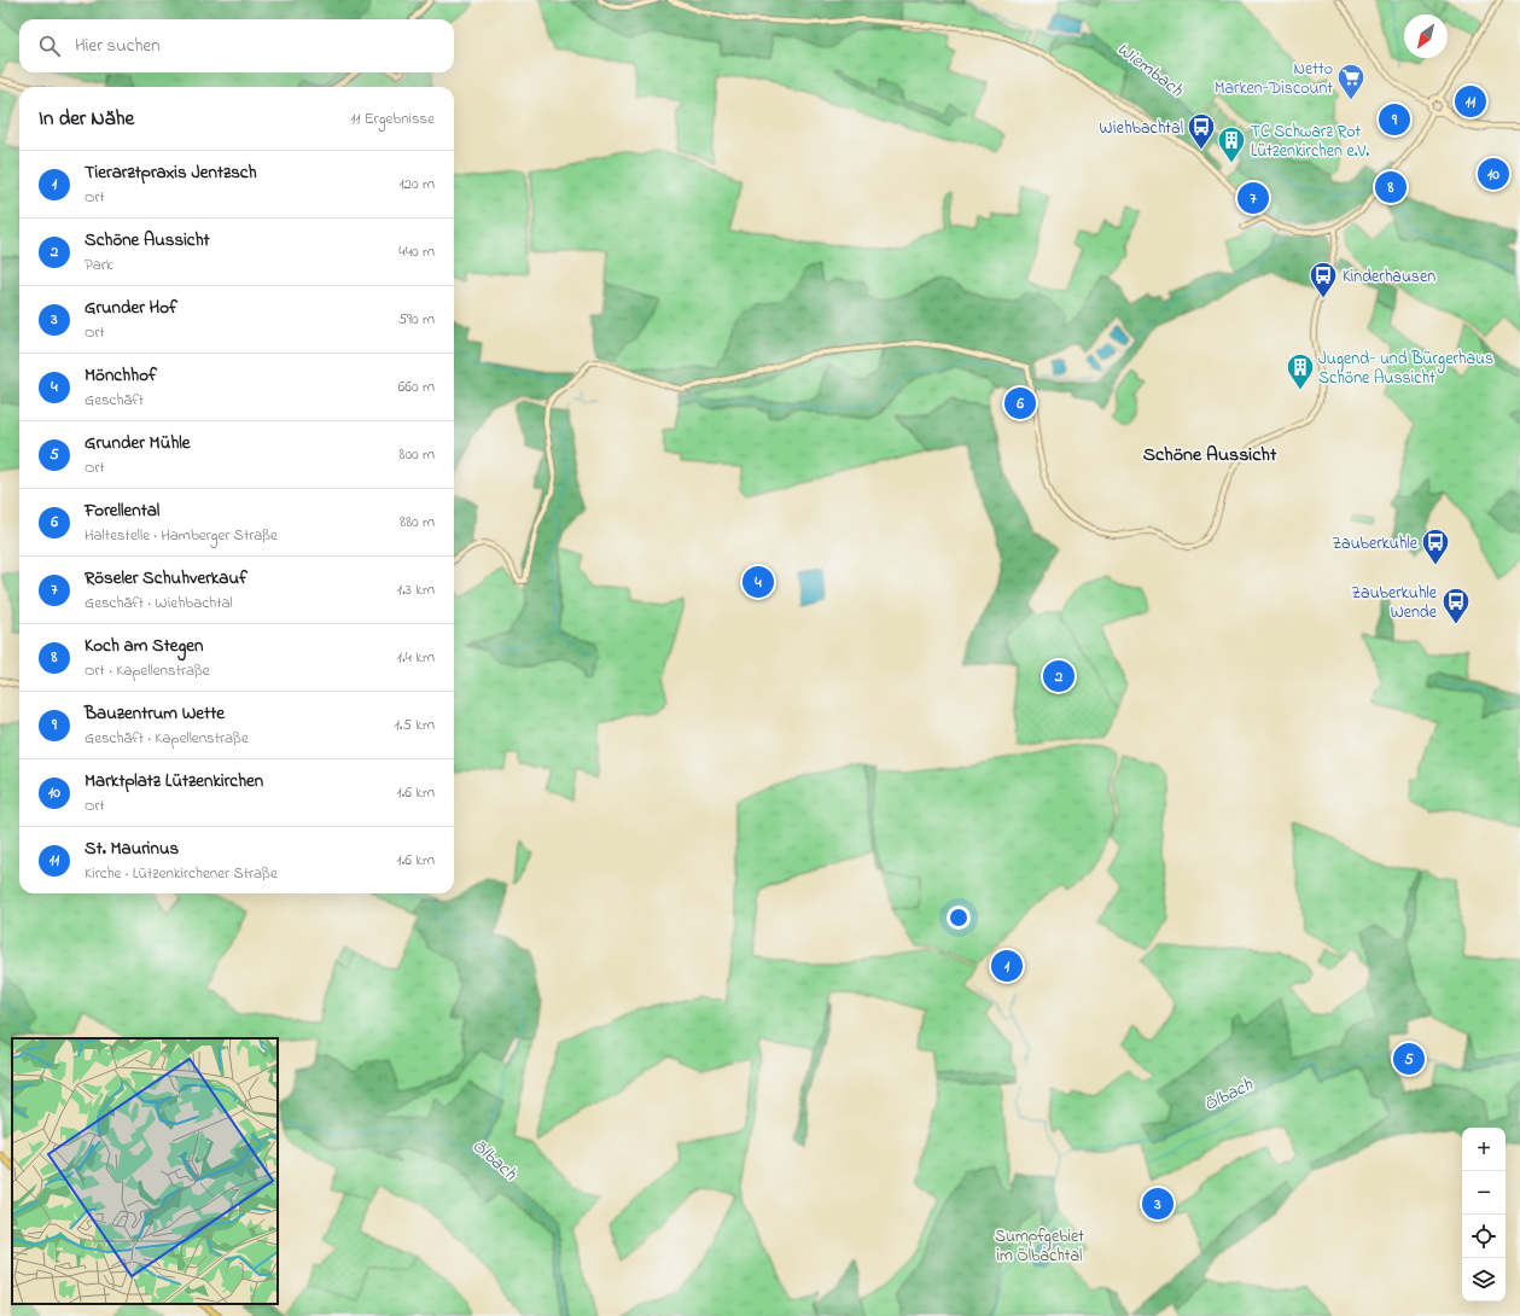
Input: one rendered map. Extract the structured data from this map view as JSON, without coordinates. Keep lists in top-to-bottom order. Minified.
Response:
{"districts":["Schöne Aussicht"],"water":["Wiembach","Ölbach"],"parks":["Sumpfgebiet im Ölbachtal"],"places":{"supermarket":["Netto Marken-Discount"],"bus stop":["Wiehbachtal","Kinderhausen","Zauberkuhle","Zauberkuhle Wende"],"building":["TC Schwarz Rot Lützenkirchen e.V.","Jugend- und Bürgerhaus Schöne Aussicht"]},"north":"bottom left","page":{"search":"Hier suchen","pins":["11","9","10","8","7","6","4","2","1","5","3"],"heading":["In der Nähe","11 Ergebnisse"],"list":[{"mark":"1","name":"Tierarztpraxis Jentzsch","note":"Ort","value":"120 m"},{"mark":"2","name":"Schöne Aussicht","note":"Park","value":"440 m"},{"mark":"3","name":"Grunder Hof","note":"Ort","value":"590 m"},{"mark":"4","name":"Mönchhof","note":"Geschäft","value":"660 m"},{"mark":"5","name":"Grunder Mühle","note":"Ort","value":"800 m"},{"mark":"6","name":"Forellental","note":"Haltestelle · Hamberger Straße","value":"880 m"},{"mark":"7","name":"Röseler Schuhverkauf","note":"Geschäft · Wiehbachtal","value":"1.3 km"},{"mark":"8","name":"Koch am Stegen","note":"Ort · Kapellenstraße","value":"1.4 km"},{"mark":"9","name":"Bauzentrum Wette","note":"Geschäft · Kapellenstraße","value":"1.5 km"},{"mark":"10","name":"Marktplatz Lützenkirchen","note":"Ort","value":"1.6 km"},{"mark":"11","name":"St. Maurinus","note":"Kirche · Lützenkirchener Straße","value":"1.6 km"}],"map_buttons":["+","−"]}}
